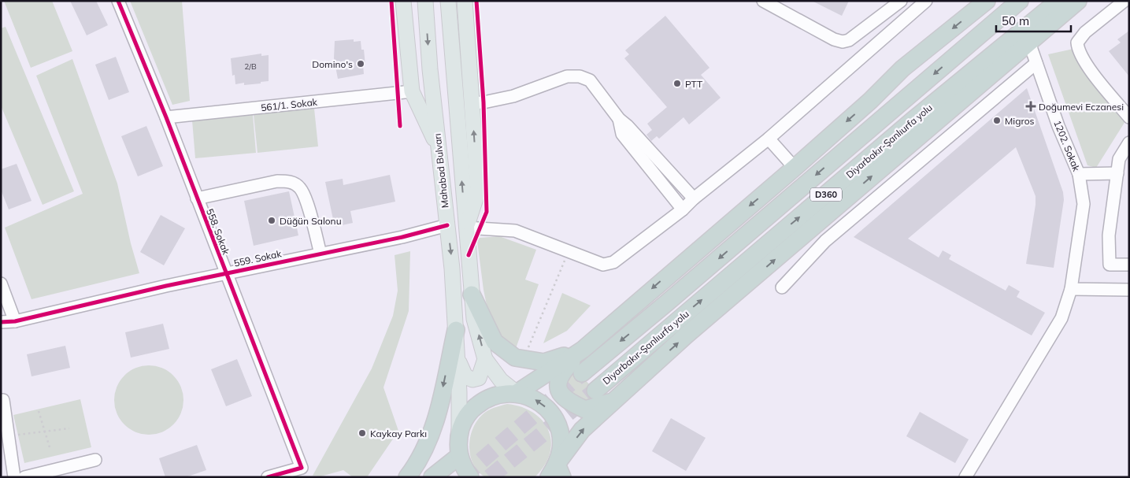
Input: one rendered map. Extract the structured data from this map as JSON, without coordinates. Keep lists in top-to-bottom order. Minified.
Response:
{"streets":{"highway":["Diyarbakır-Şanlıurfa yolu","D360"],"main road":["Mahabad Bulvarı"],"street":["561/1. Sokak","1202. Sokak","558. Sokak","559. Sokak"]},"crossings":[["561/1. Sokak","558. Sokak"],["Diyarbakır-Şanlıurfa yolu","1202. Sokak"],["Mahabad Bulvarı","559. Sokak"],["558. Sokak","559. Sokak"]],"places":{"other":["Domino's","PTT","Migros","Düğün Salonu","Kaykay Parkı"],"health":["Doğumevi Eczanesi"]},"house_numbers":["2/B"],"scale_bar":"50 m"}
